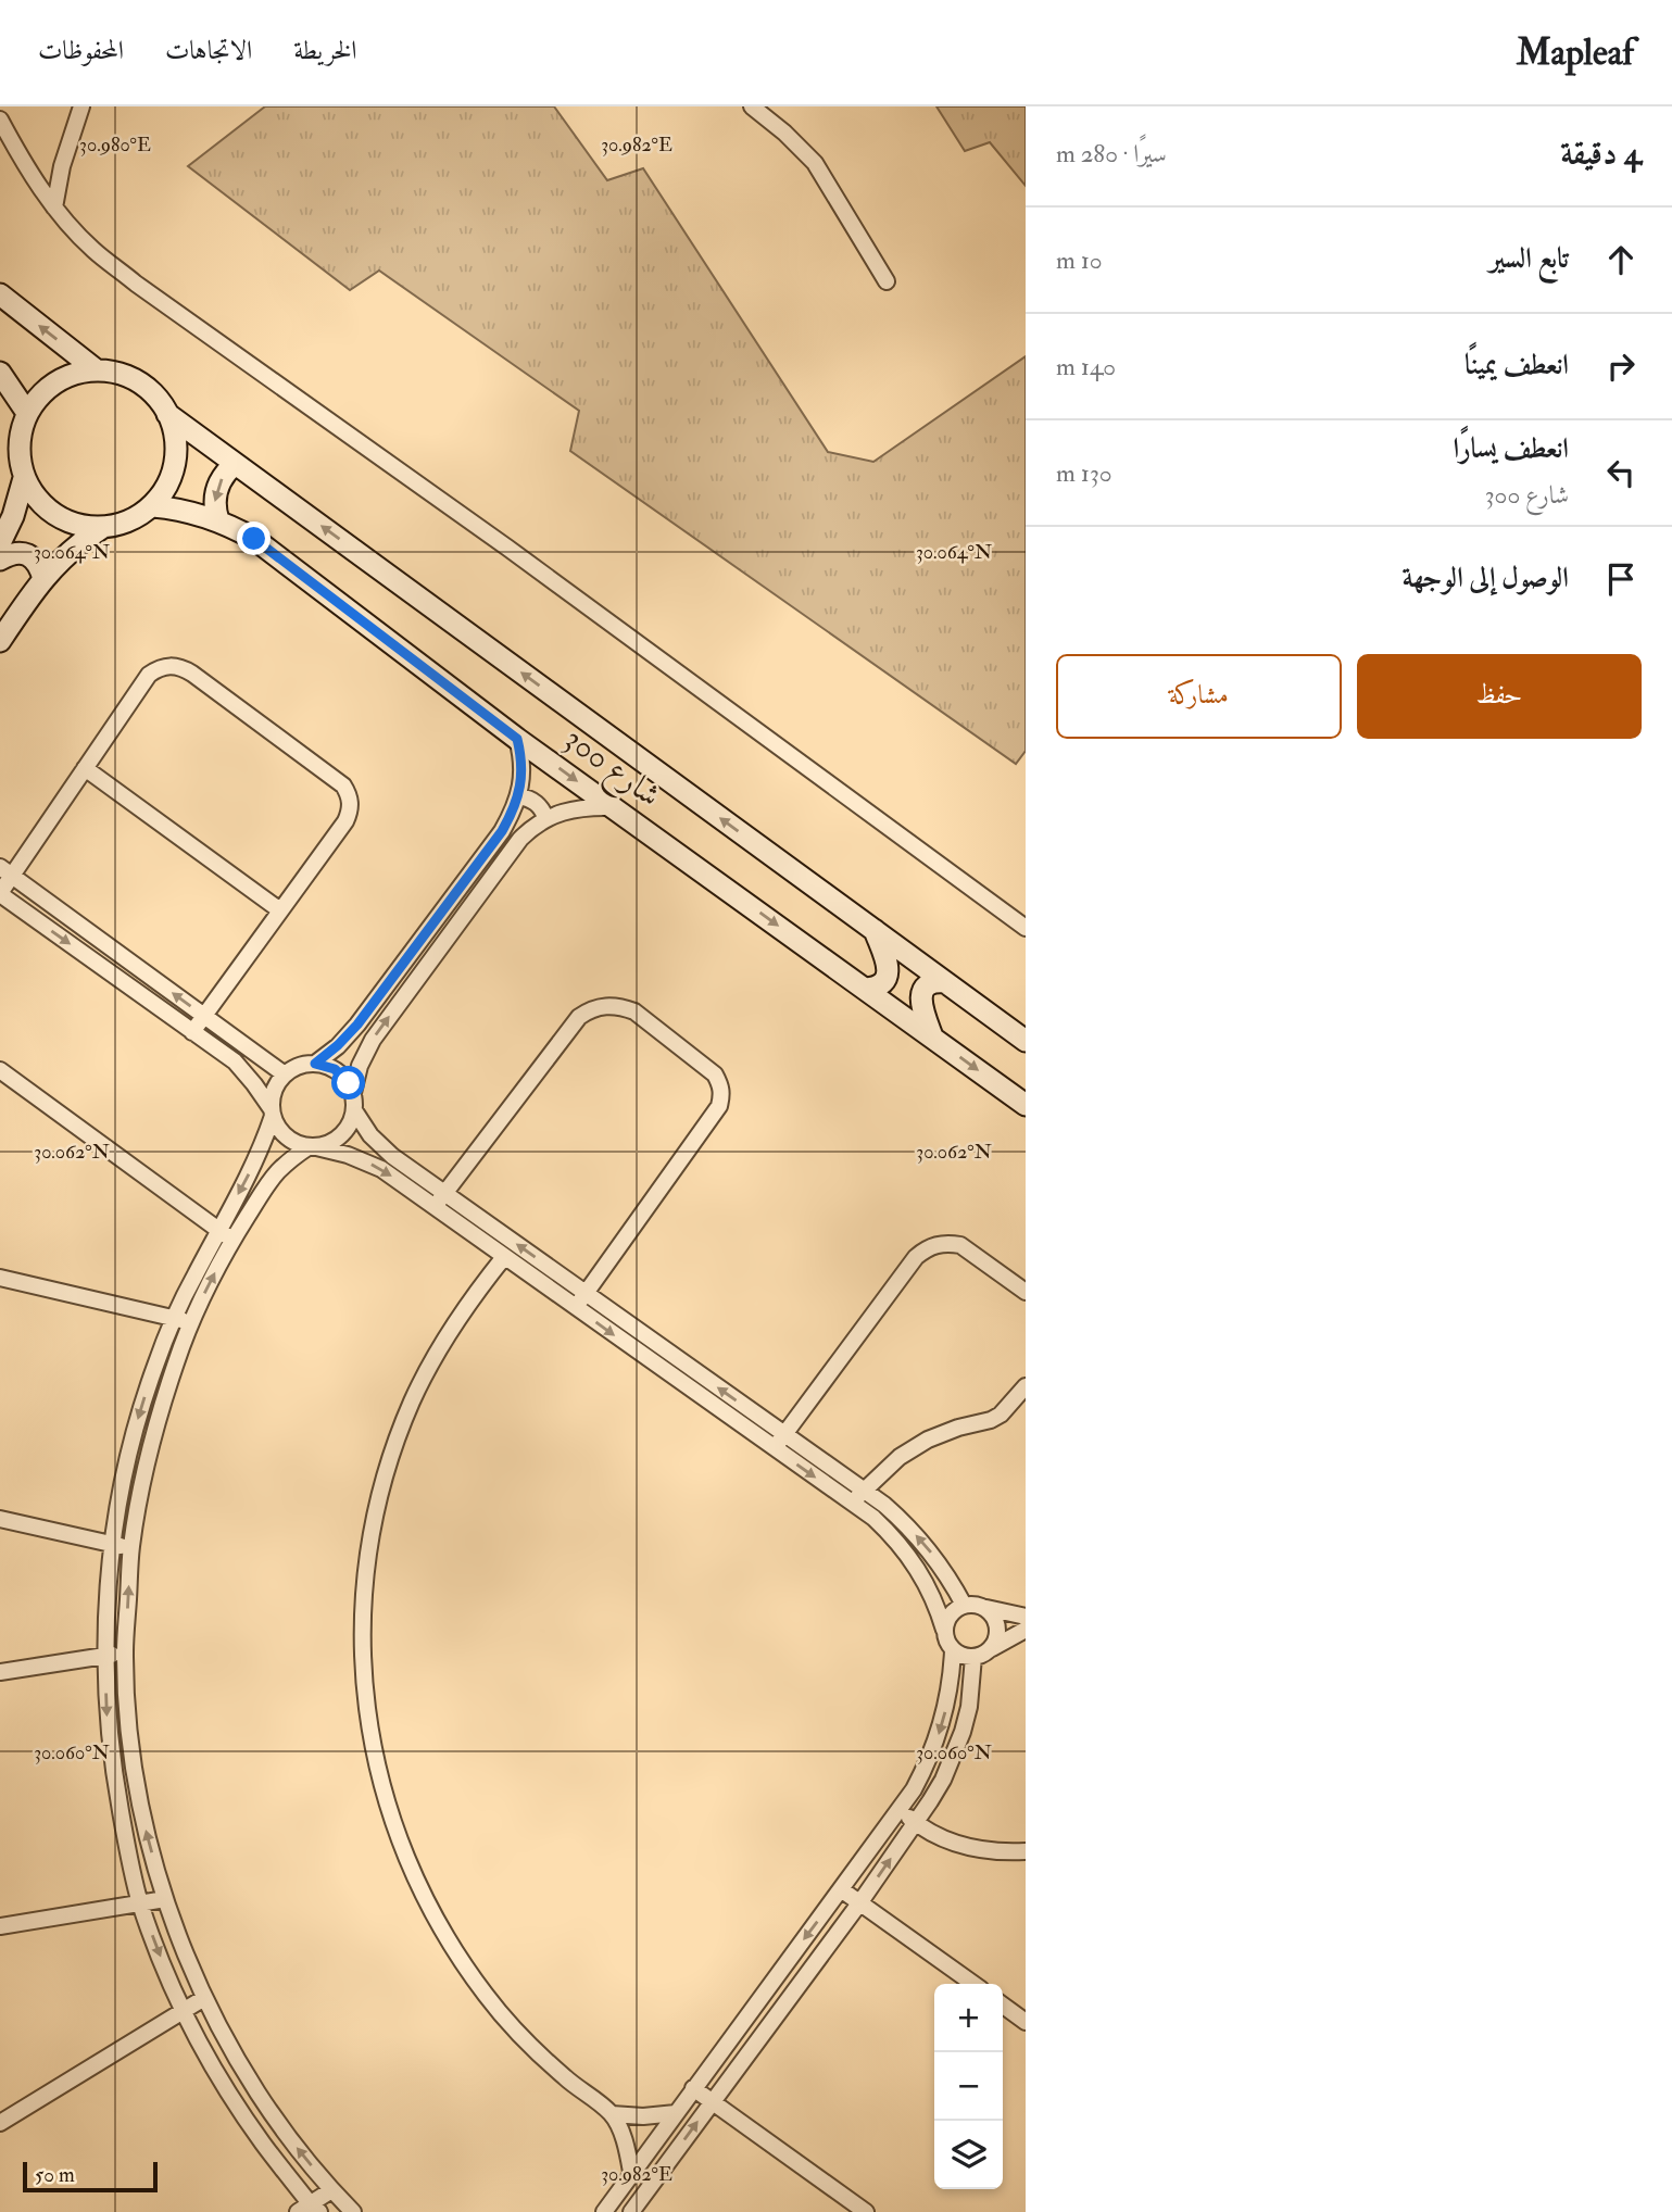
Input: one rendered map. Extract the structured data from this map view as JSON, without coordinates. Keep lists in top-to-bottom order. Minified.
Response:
{"streets":{"street":["شارع 300"]},"scale_bar":"50 m","page":{"header":"Mapleaf","nav":["الخريطة","الاتجاهات","المحفوظات"],"heading":["4 دقيقة","سيرًا · 280 m"],"list":[["تابع السير","10 m"],["انعطف يمينًا","140 m"],["انعطف يسارًا","شارع 300","130 m"],"الوصول إلى الوجهة"],"buttons":["حفظ","مشاركة"],"map_buttons":["+","−"],"scale":"50 m"},"coordinates":["30.980°E","30.982°E","30.064°N","30.062°N","30.060°N"]}
